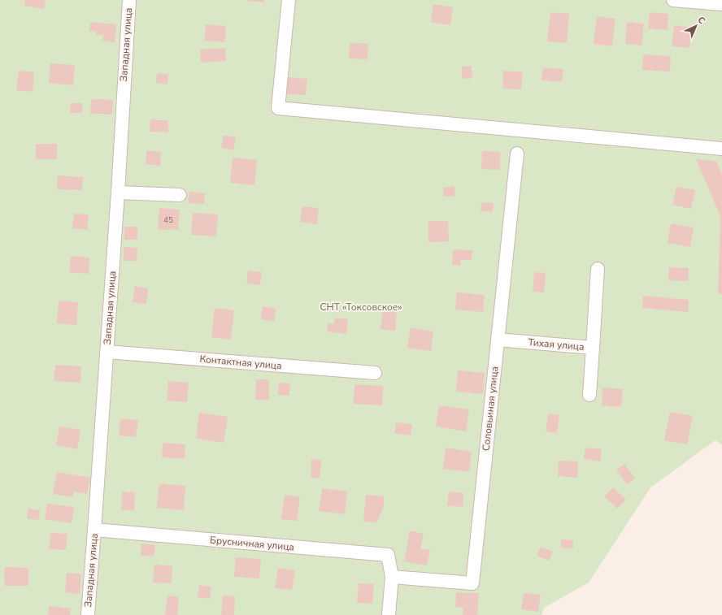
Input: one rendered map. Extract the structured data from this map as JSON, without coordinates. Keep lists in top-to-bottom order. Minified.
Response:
{"streets":{"street":["Западная улица","Тихая улица","Контактная улица","Соловьиная улица","Брусничная улица"]},"crossings":[["Западная улица","Контактная улица"],["Западная улица","Брусничная улица"],["Тихая улица","Соловьиная улица"],["Соловьиная улица","Брусничная улица"]],"parks":["СНТ «Токсовское»"],"house_numbers":["45"],"north":"top right"}
